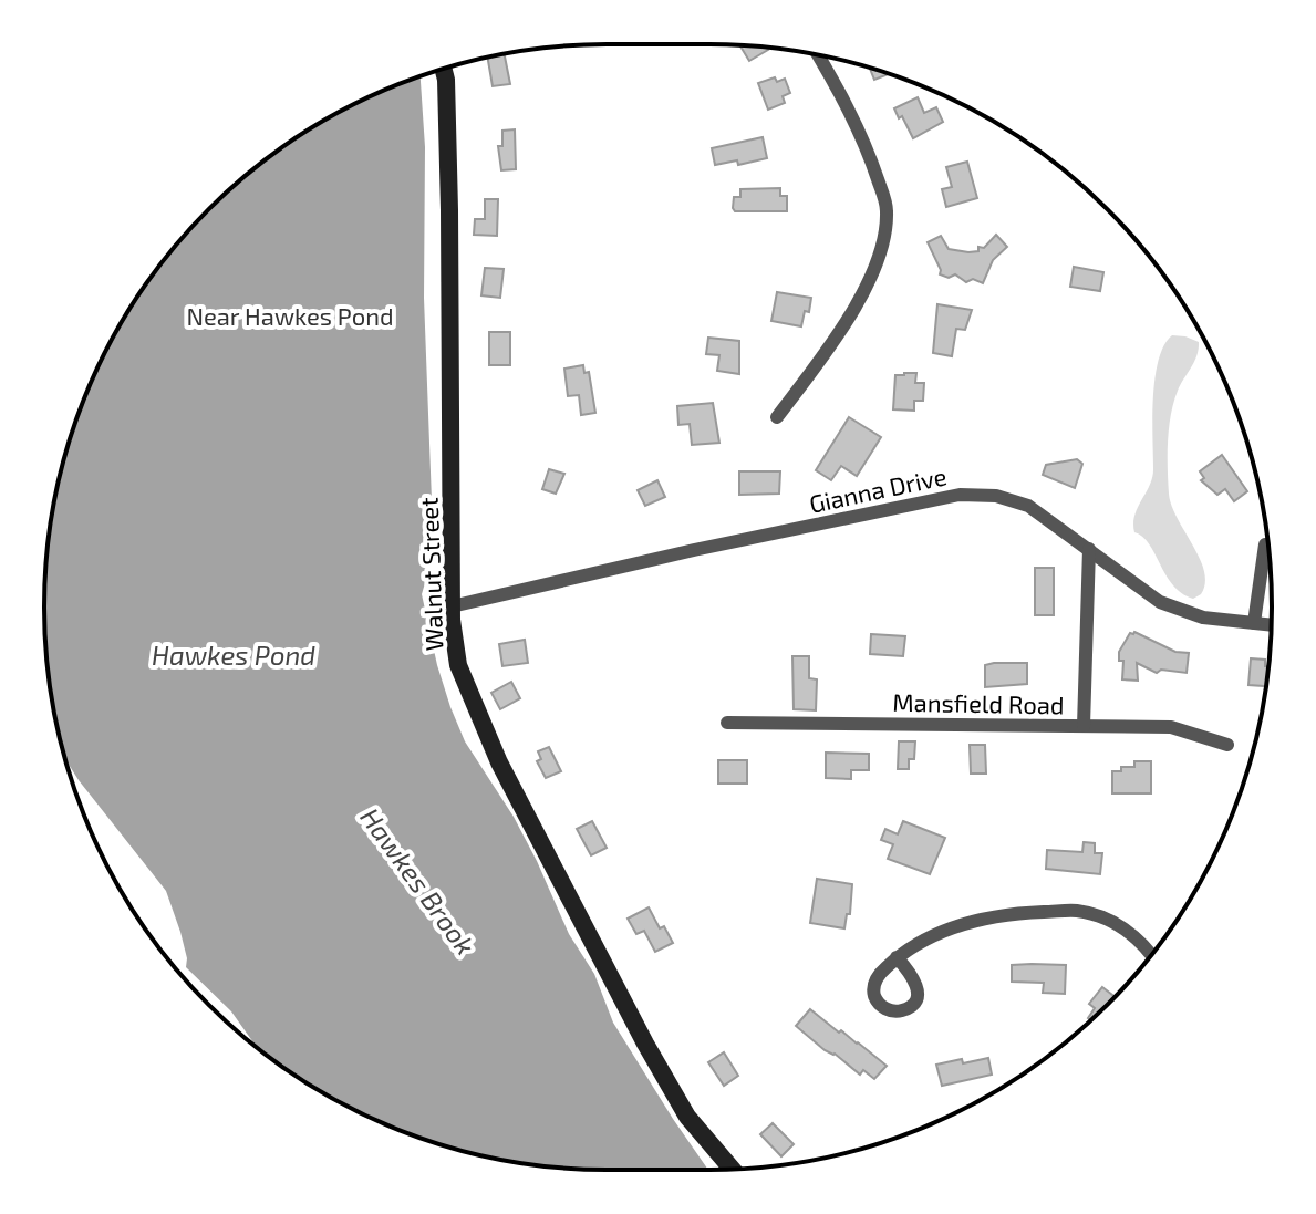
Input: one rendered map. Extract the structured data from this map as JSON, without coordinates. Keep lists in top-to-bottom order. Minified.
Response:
{"streets":{"main road":["Walnut Street"],"street":["Gianna Drive","Mansfield Road"]},"crossings":[["Gianna Drive","Walnut Street"]],"water":["Hawkes Pond","Hawkes Brook"],"parks":["Near Hawkes Pond"]}
